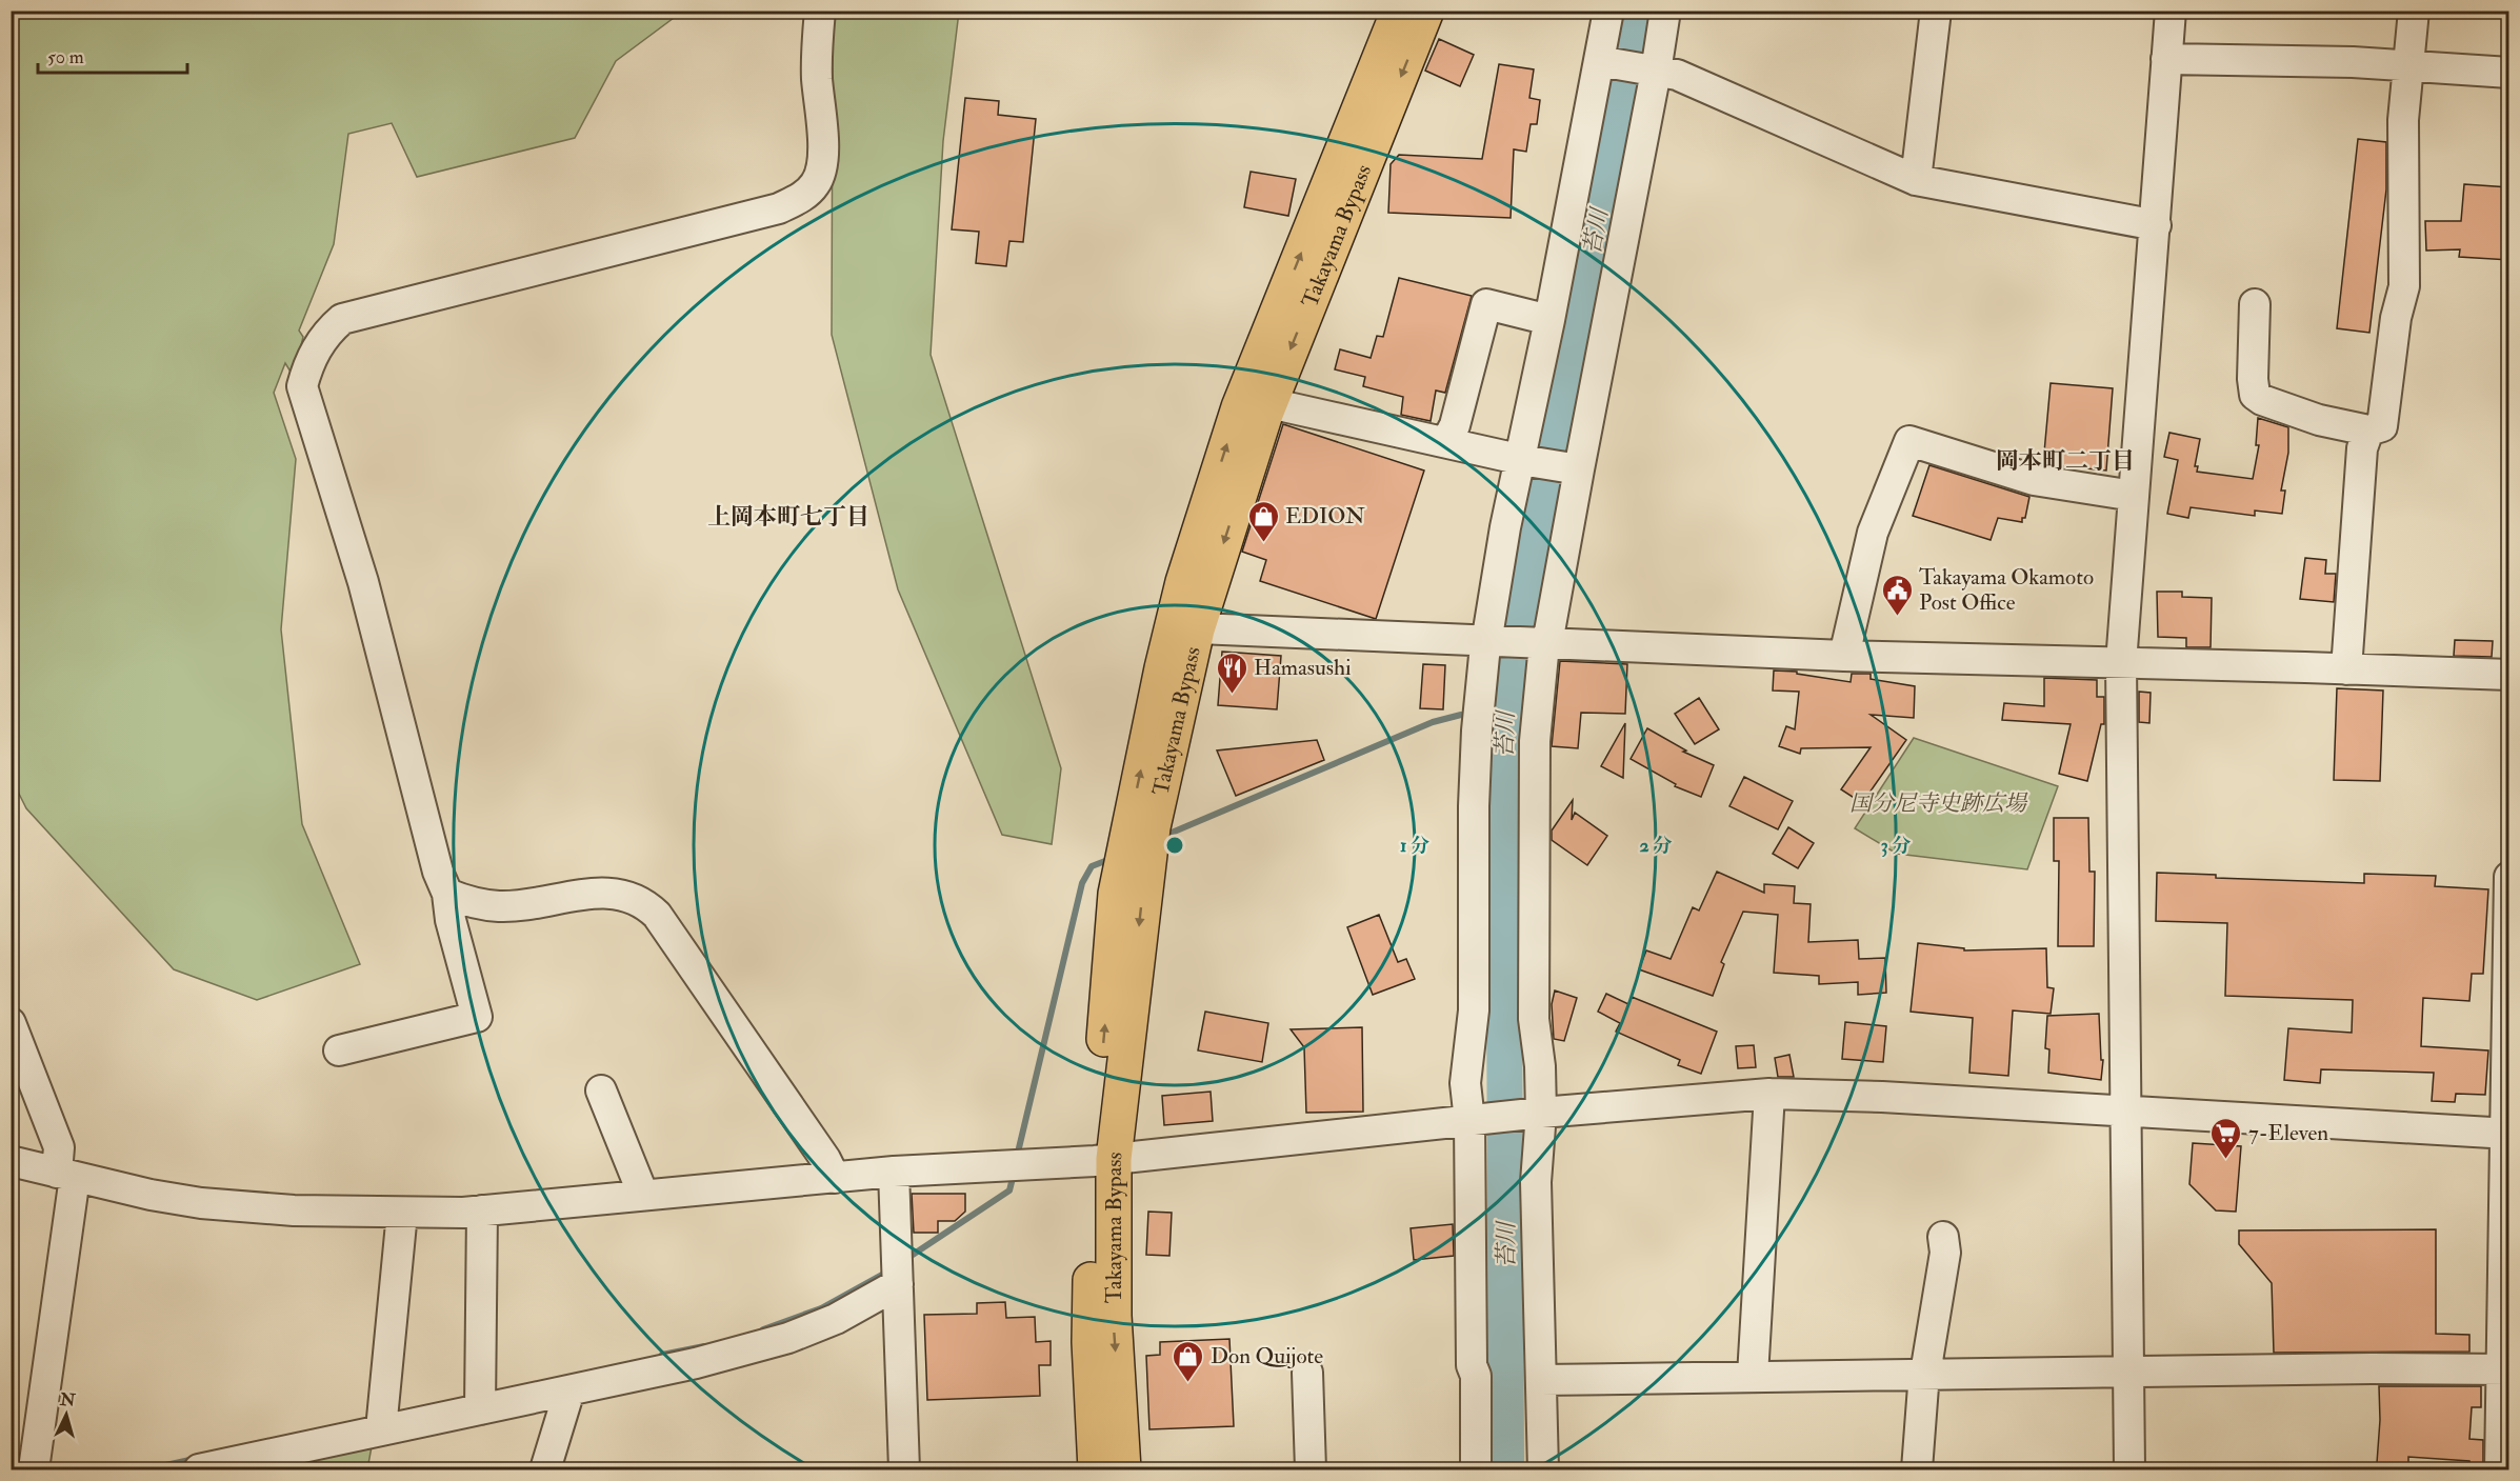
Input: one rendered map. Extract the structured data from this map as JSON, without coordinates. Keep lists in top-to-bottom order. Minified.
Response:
{"streets":{"highway":["Takayama Bypass"]},"districts":["岡本町二丁目","上岡本町七丁目"],"water":["苔川"],"parks":["国分尼寺史跡広場"],"places":{"shop":["EDION","Don Quijote"],"public building":["Takayama Okamoto Post Office"],"restaurant":["Hamasushi"],"supermarket":["7-Eleven"]},"scale_bar":"50 m","north":"top","rings":["1 分","2 分","3 分"]}
